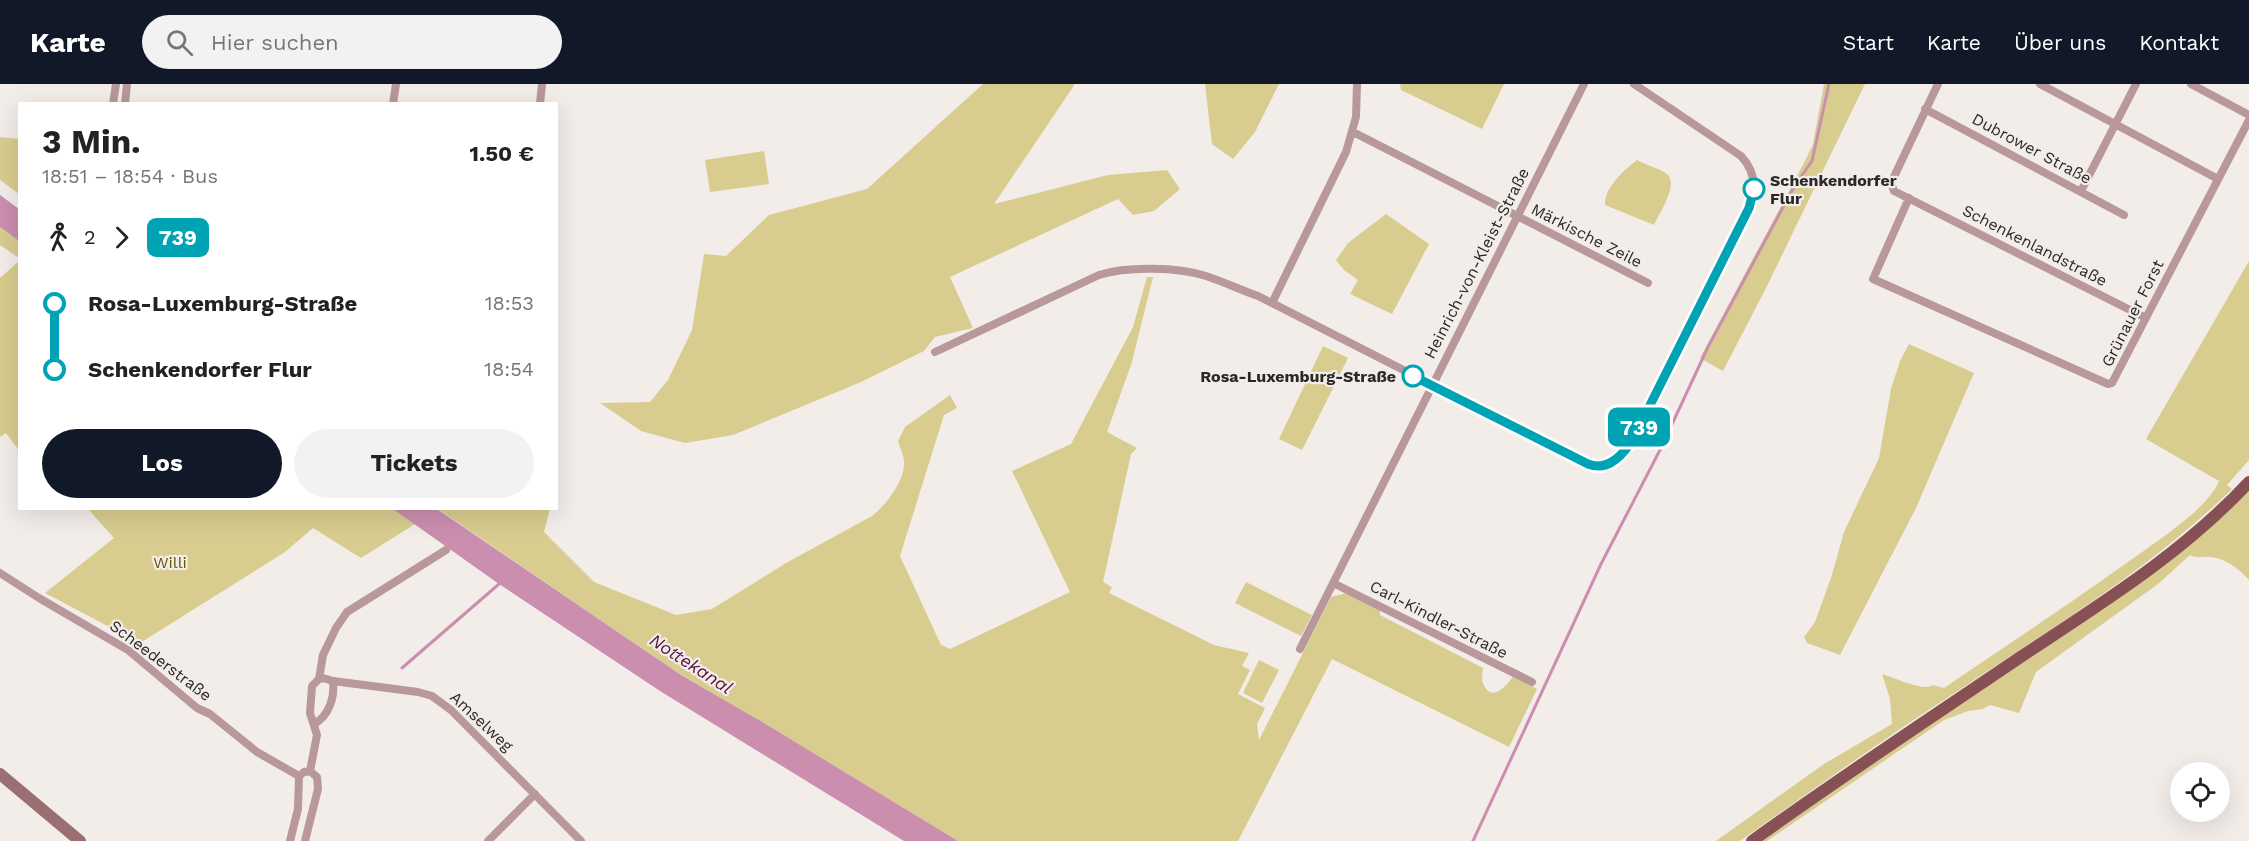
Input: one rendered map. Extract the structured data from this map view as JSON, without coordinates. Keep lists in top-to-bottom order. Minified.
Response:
{"streets":{"street":["Dubrower Straße","Märkische Zeile","Schenkenlandstraße","Heinrich-von-Kleist-Straße","Grünauer Forst","Carl-Kindler-Straße","Scheederstraße","Amselweg"]},"crossings":[["Märkische Zeile","Heinrich-von-Kleist-Straße"],["Schenkenlandstraße","Grünauer Forst"],["Heinrich-von-Kleist-Straße","Carl-Kindler-Straße"]],"water":["Nottekanal"],"parks":["Willi"],"places":["Schenkendorfer Flur","Rosa-Luxemburg-Straße"],"lines":["bus line 739"],"page":{"header":"Karte","search":"Hier suchen","nav":["Start","Karte","Über uns","Kontakt"],"on_map":"739","heading":["3 Min.","18:51 – 18:54 · Bus","1.50 €"],"legs":["2","739"],"list":[{"name":"Rosa-Luxemburg-Straße","value":"18:53"},{"name":"Schenkendorfer Flur","value":"18:54"}],"buttons":["Los","Tickets"]}}
